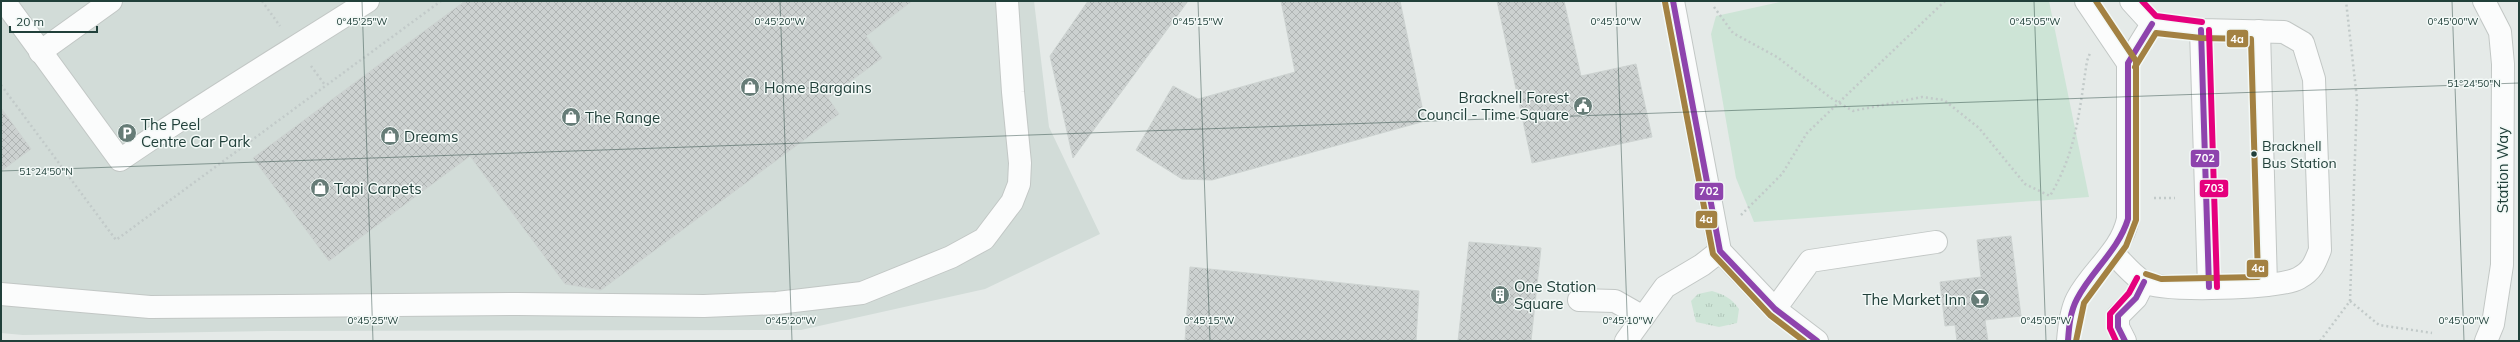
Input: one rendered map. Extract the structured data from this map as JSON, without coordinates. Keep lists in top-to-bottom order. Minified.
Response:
{"streets":{"street":["Station Way"]},"places":{"shop":["Home Bargains","The Range","Dreams","Tapi Carpets"],"public building":["Bracknell Forest Council - Time Square"],"parking":["The Peel Centre Car Park"],"other":["Bracknell Bus Station"],"building":["One Station Square"],"bar":["The Market Inn"]},"lines":["transit line 702","transit line 4a","transit line 703"],"scale_bar":"20 m","coordinates":["0°45'25\"W","0°45'20\"W","0°45'15\"W","0°45'10\"W","0°45'05\"W","0°45'00\"W","51°24'50\"N"]}
